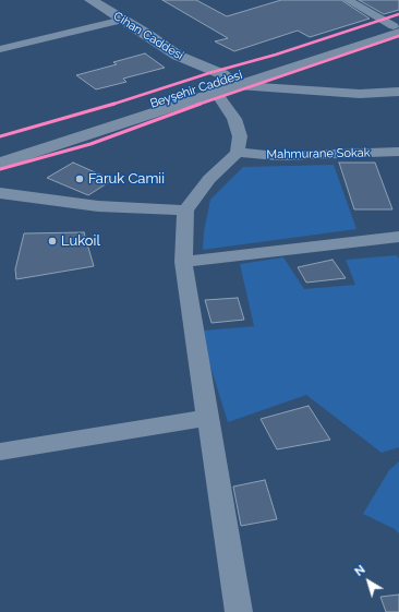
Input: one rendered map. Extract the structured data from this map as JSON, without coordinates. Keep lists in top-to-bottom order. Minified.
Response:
{"streets":{"highway":["Beyşehir Caddesi"],"street":["Cihan Caddesi","Mahmurane Sokak"]},"crossings":[["Cihan Caddesi","Beyşehir Caddesi"]],"places":["Faruk Camii","Lukoil"],"north":"top left"}
